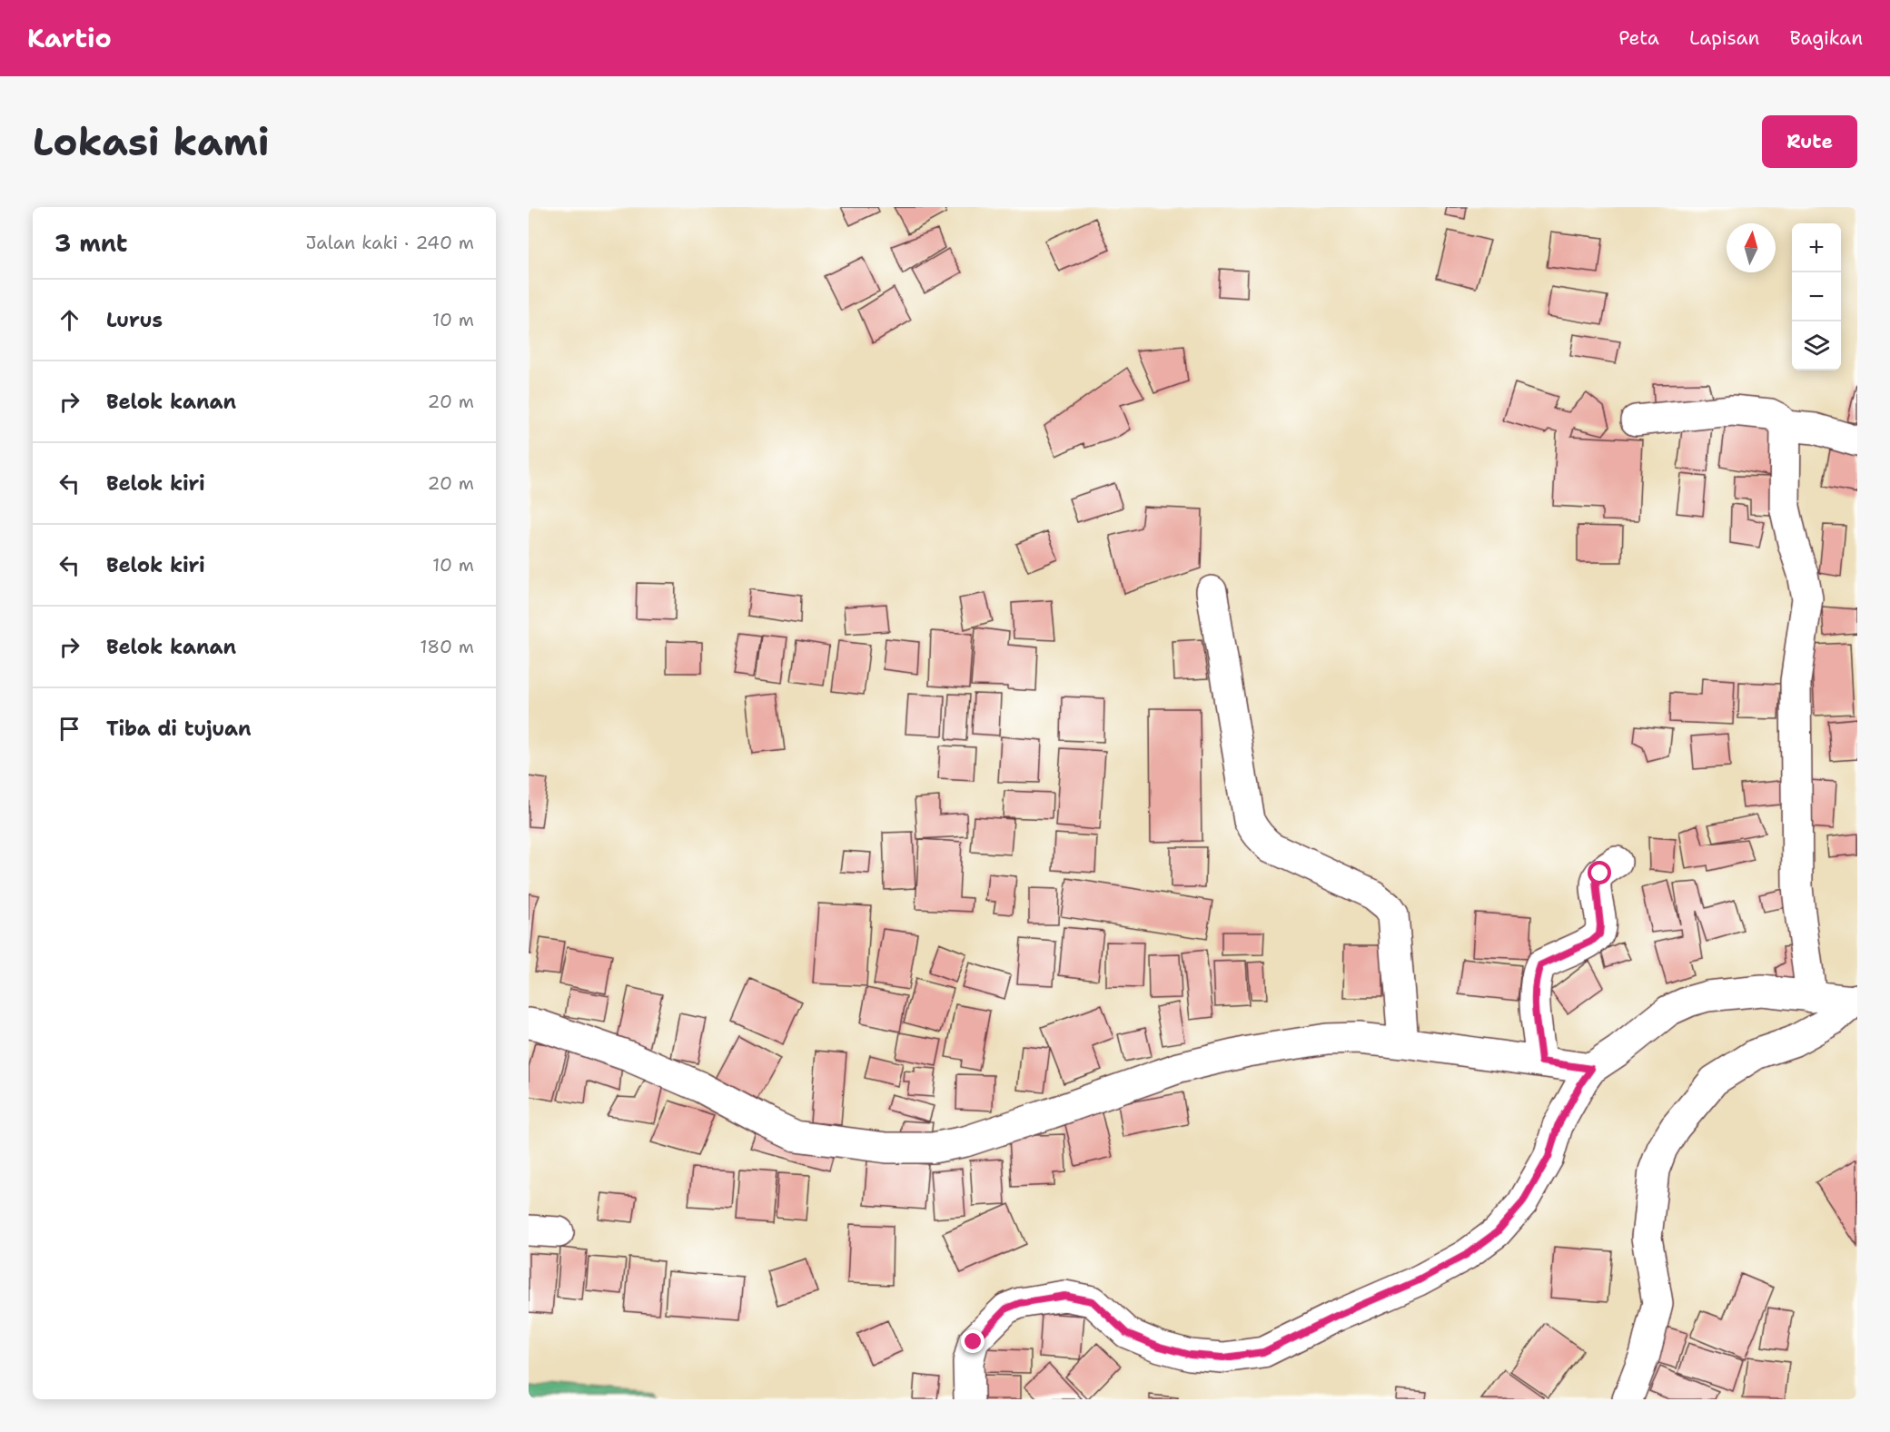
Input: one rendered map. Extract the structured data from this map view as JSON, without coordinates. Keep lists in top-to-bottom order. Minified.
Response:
{"north":"top","page":{"header":"Kartio","nav":["Peta","Lapisan","Bagikan"],"buttons":"Rute","title":"Lokasi kami","heading":["3 mnt","Jalan kaki · 240 m"],"map_buttons":["+","−"],"list":[["Lurus","10 m"],["Belok kanan","20 m"],["Belok kiri","20 m"],["Belok kiri","10 m"],["Belok kanan","180 m"],"Tiba di tujuan"]}}
